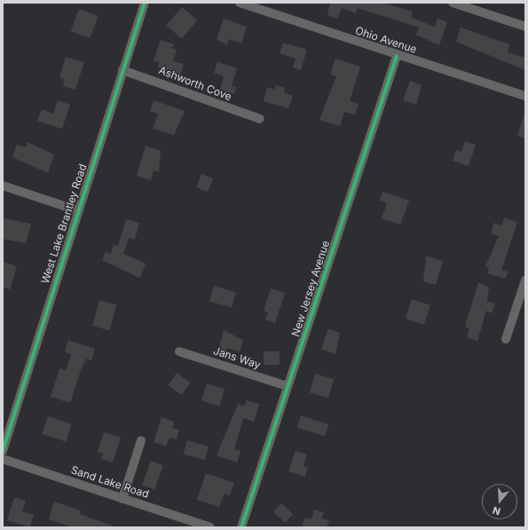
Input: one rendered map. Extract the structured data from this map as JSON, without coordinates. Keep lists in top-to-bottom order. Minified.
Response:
{"streets":{"street":["Ohio Avenue","Ashworth Cove","West Lake Brantley Road","New Jersey Avenue","Jans Way","Sand Lake Road"]},"crossings":[["Ohio Avenue","New Jersey Avenue"],["Ashworth Cove","West Lake Brantley Road"],["New Jersey Avenue","Jans Way"]],"north":"bottom"}
